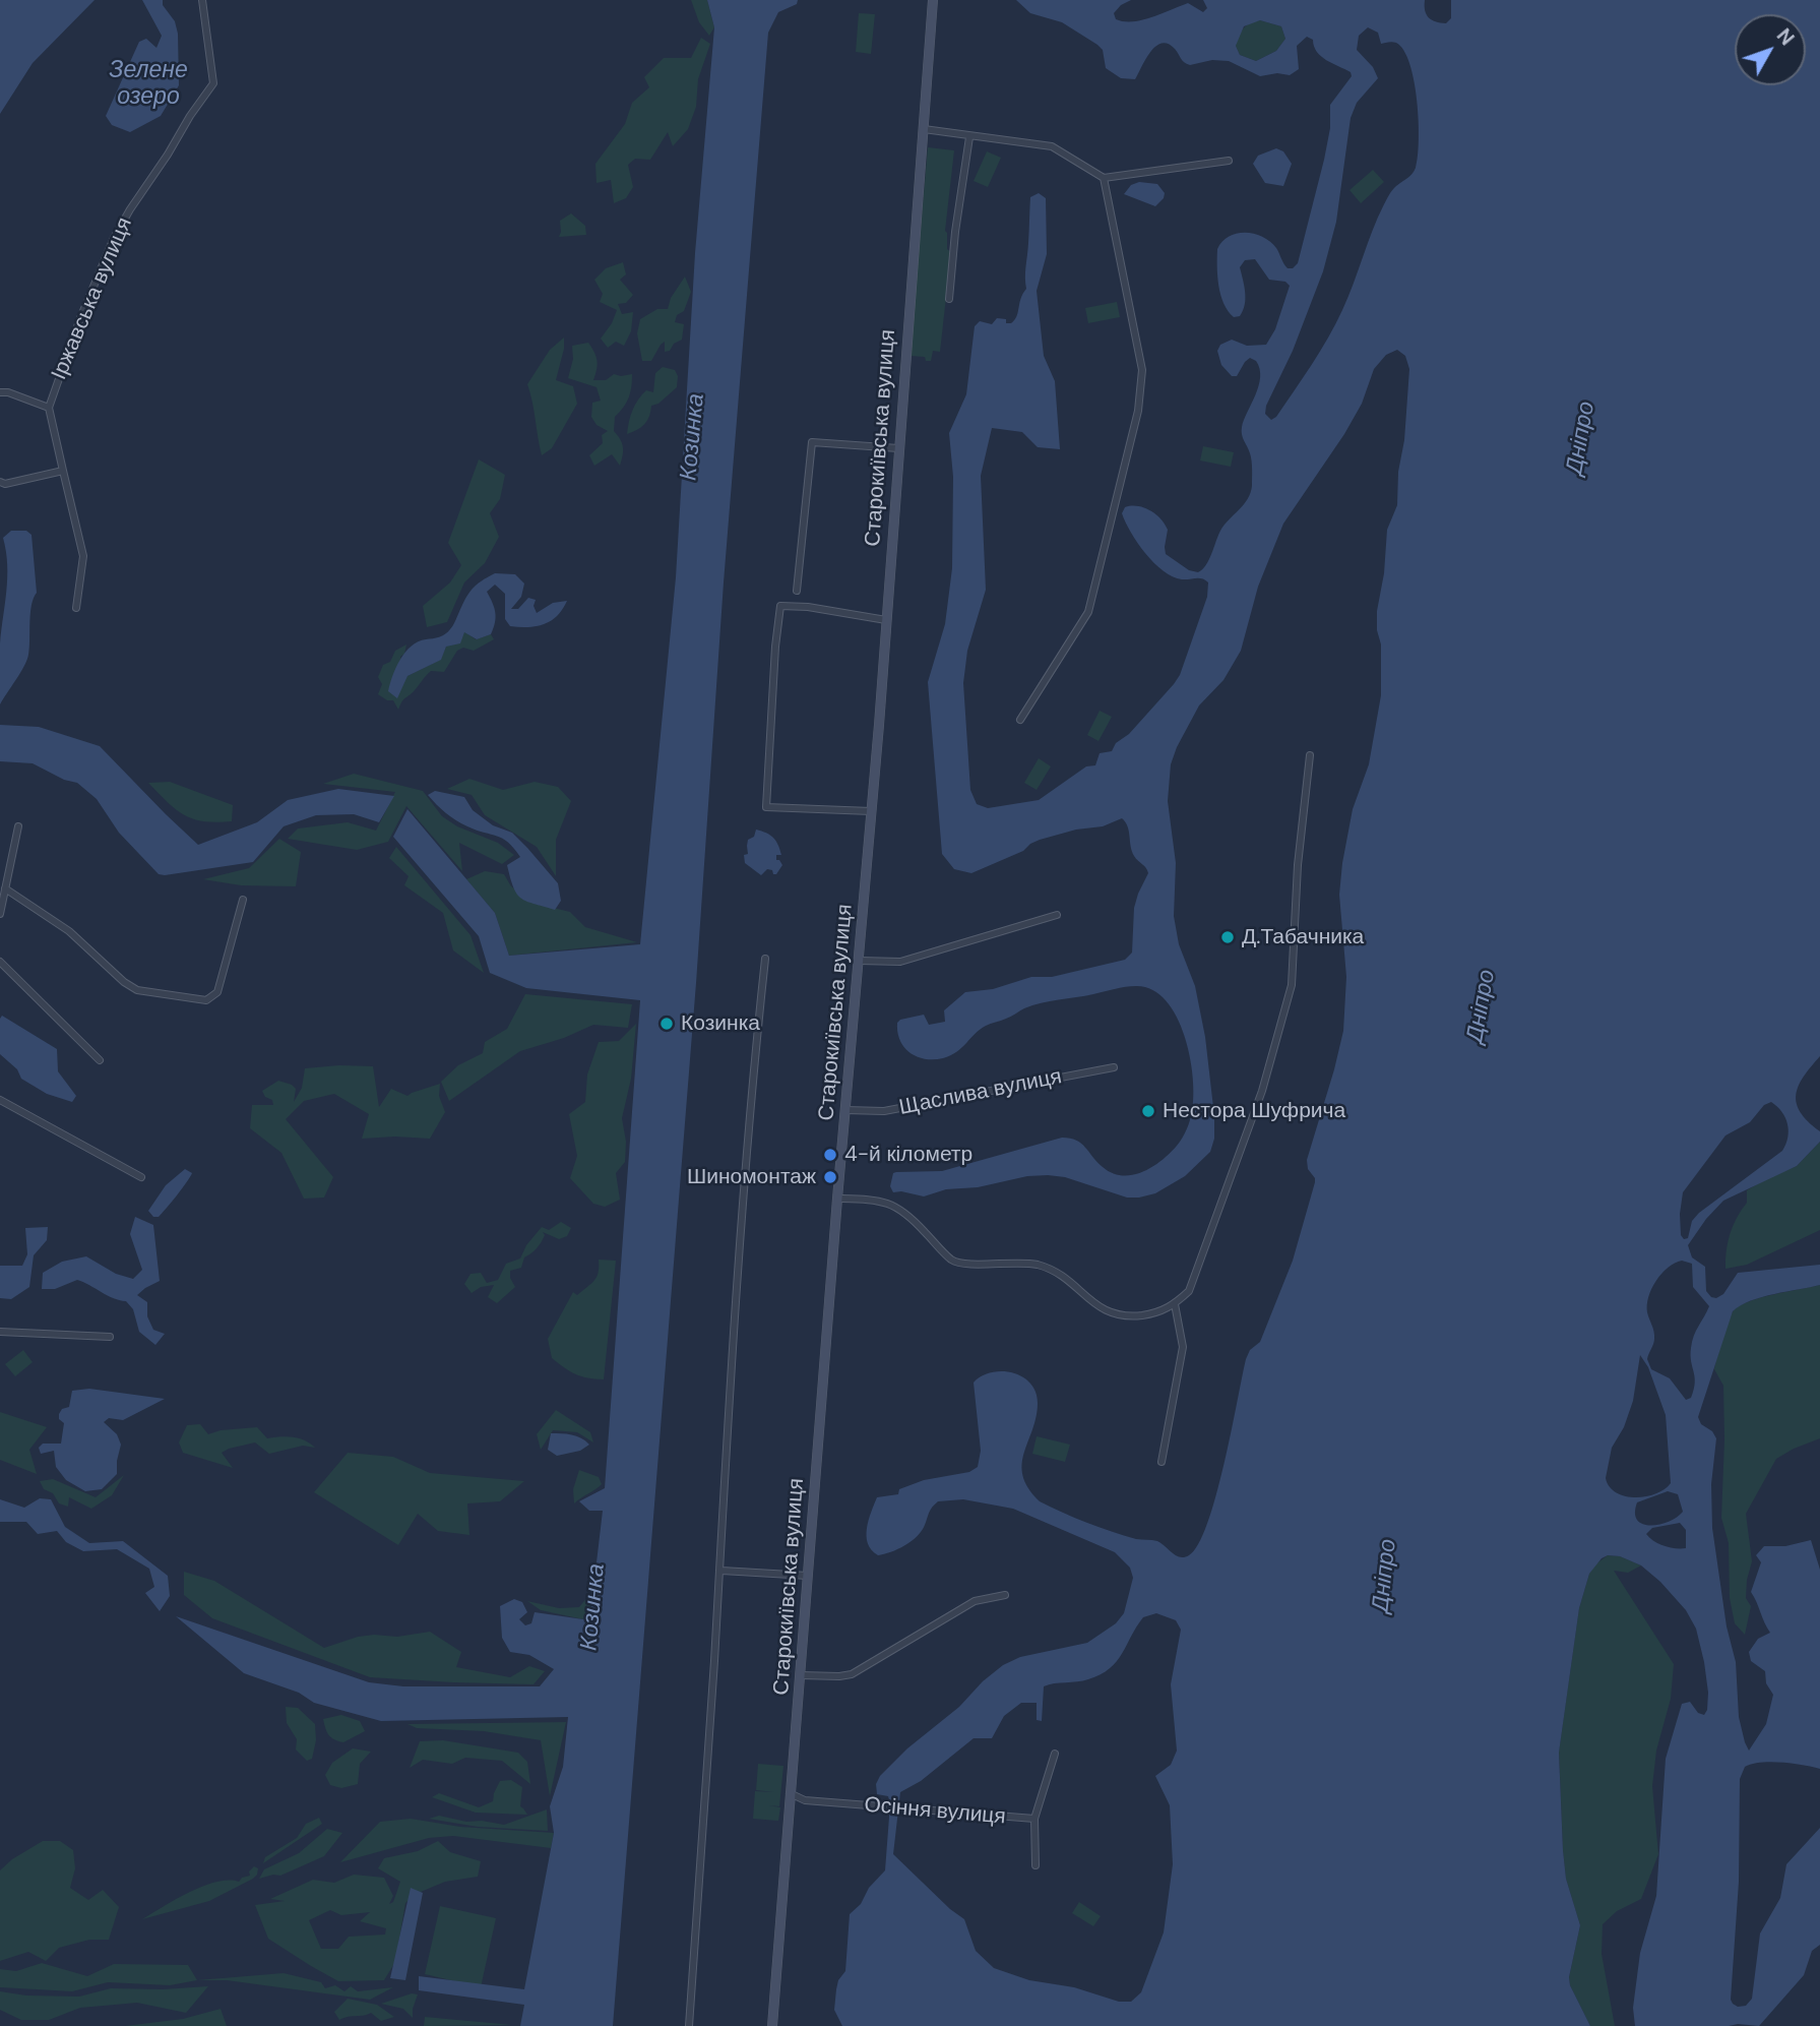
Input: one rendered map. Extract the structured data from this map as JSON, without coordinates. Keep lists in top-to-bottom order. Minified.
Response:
{"streets":{"street":["Іржавська вулиця","Старокиївська вулиця","Щаслива вулиця","Осіння вулиця"]},"crossings":[["Старокиївська вулиця","Щаслива вулиця"],["Старокиївська вулиця","Осіння вулиця"]],"water":["Зелене озеро","Козинка","Дніпро"],"places":["Д.Табачника","Козинка","Нестора Шуфрича","4-й кілометр","Шиномонтаж"],"north":"top right"}
